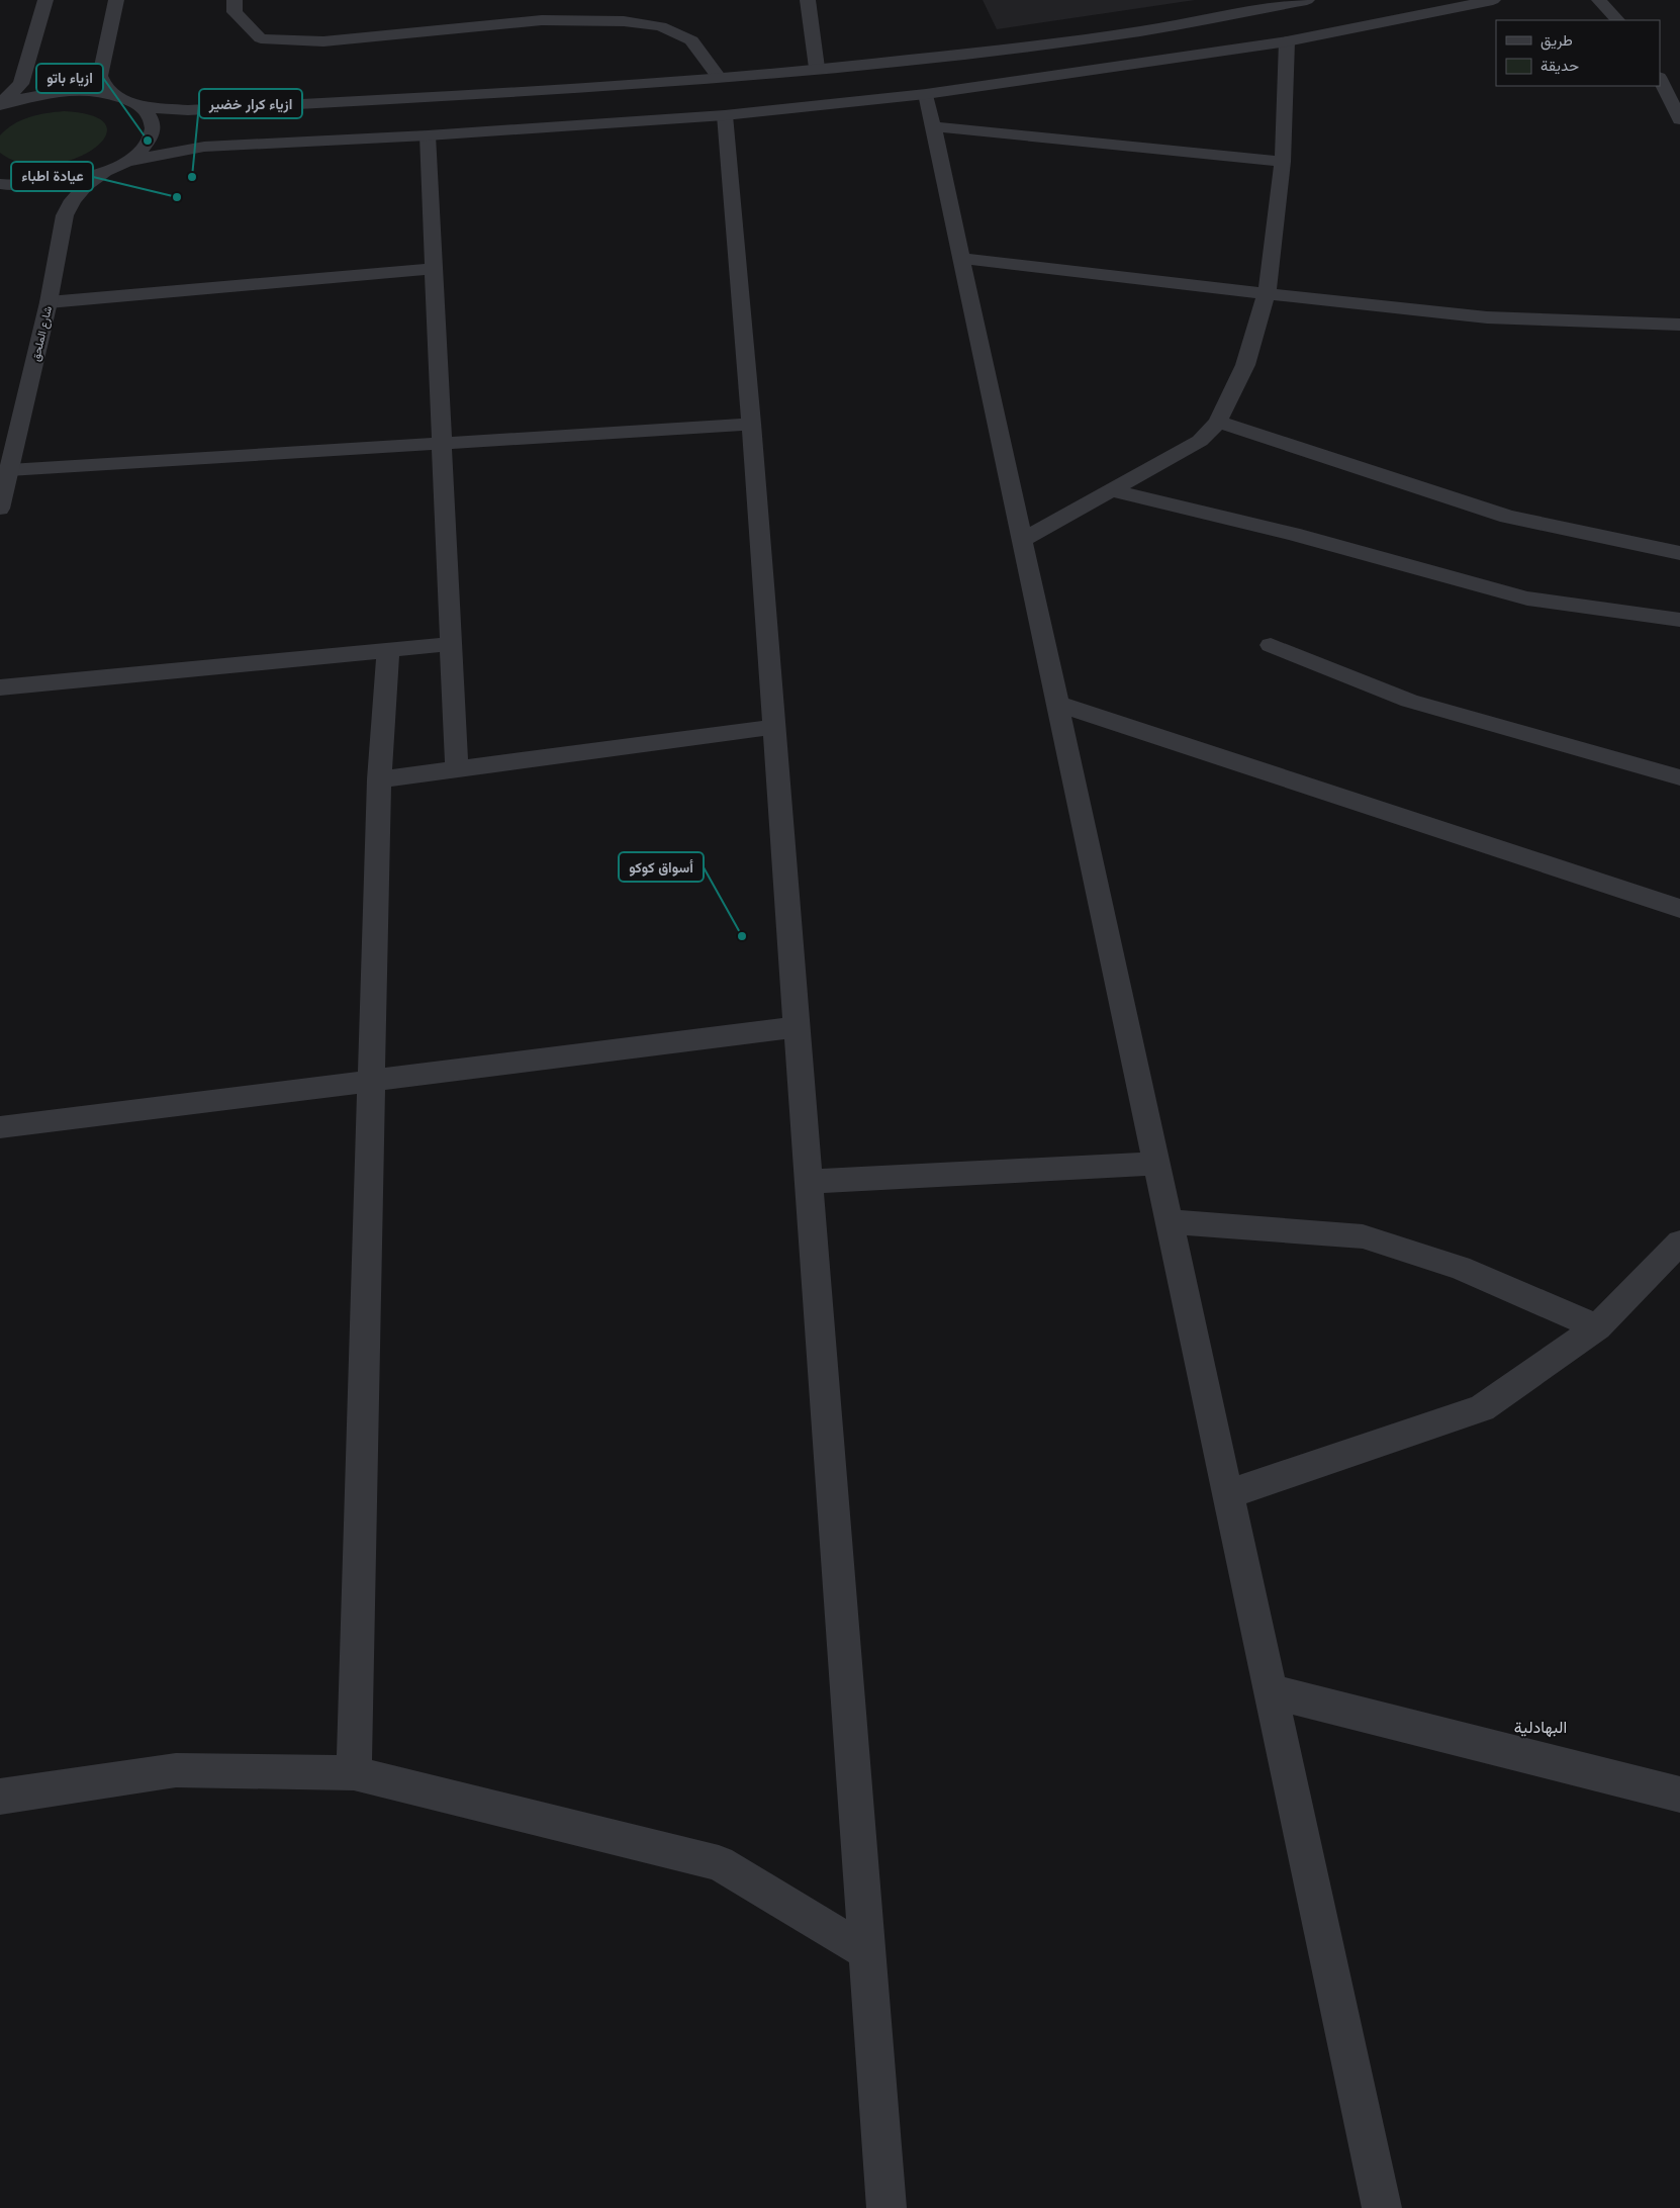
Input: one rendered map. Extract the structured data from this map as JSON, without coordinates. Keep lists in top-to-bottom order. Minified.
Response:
{"streets":{"street":["شارع الملحق"]},"districts":["البهادلية"],"places":["ازياء باتو","ازياء كرار خضير","عيادة اطباء","أسواق كوكو"],"legend":["طريق","حديقة"]}
